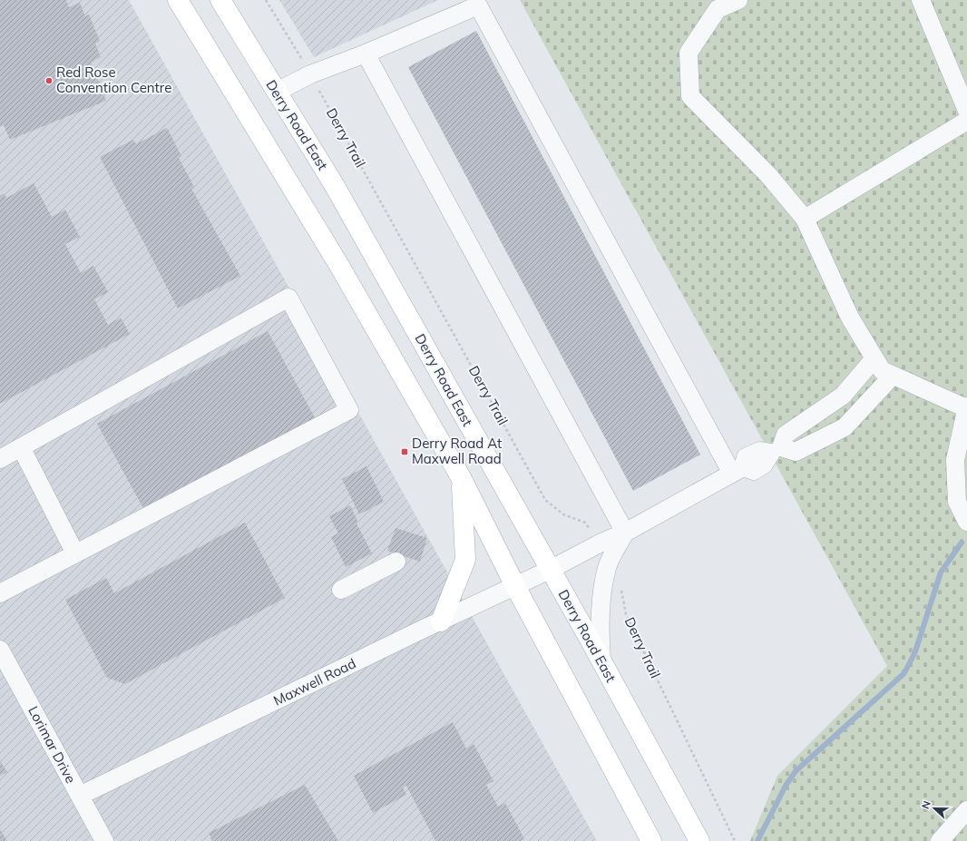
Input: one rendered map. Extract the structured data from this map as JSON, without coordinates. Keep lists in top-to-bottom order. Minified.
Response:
{"streets":{"main road":["Derry Road East"],"street":["Maxwell Road","Lorimar Drive"],"path":["Derry Trail"]},"crossings":[["Derry Road East","Maxwell Road"],["Derry Trail","Maxwell Road"],["Maxwell Road","Lorimar Drive"]],"places":{"other":["Red Rose Convention Centre"],"transit":["Derry Road At Maxwell Road"]},"north":"left"}
